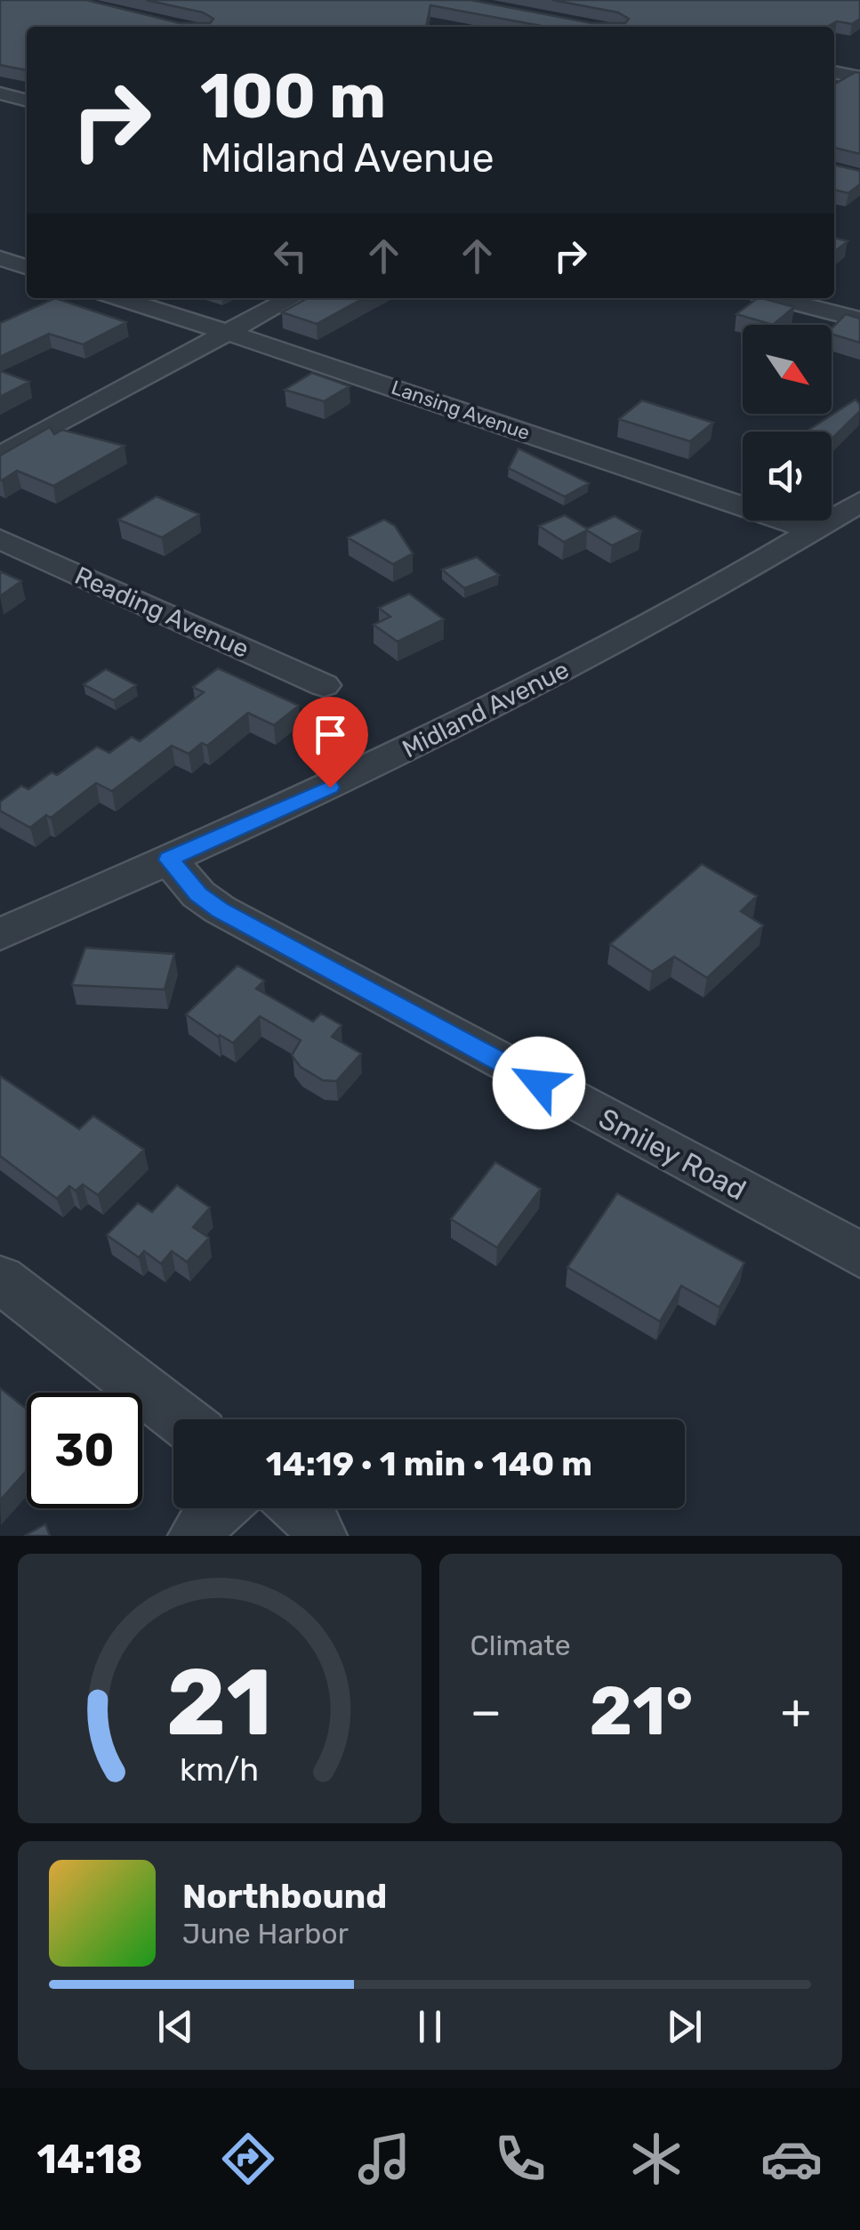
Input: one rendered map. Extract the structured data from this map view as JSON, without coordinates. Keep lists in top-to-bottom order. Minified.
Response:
{"streets":{"street":["Lansing Avenue","Reading Avenue","Midland Avenue","Smiley Road"]},"crossings":[["Lansing Avenue","Midland Avenue"],["Midland Avenue","Smiley Road"]],"north":"bottom right","page":{"turn":["100 m","Midland Avenue"],"limit":"30","trip":"14:19 · 1 min · 140 m","tile":"Climate","heat":["−","21°","+"],"song":["Northbound","June Harbor"],"tabs":"14:18","gauge":["21","km/h"]}}
